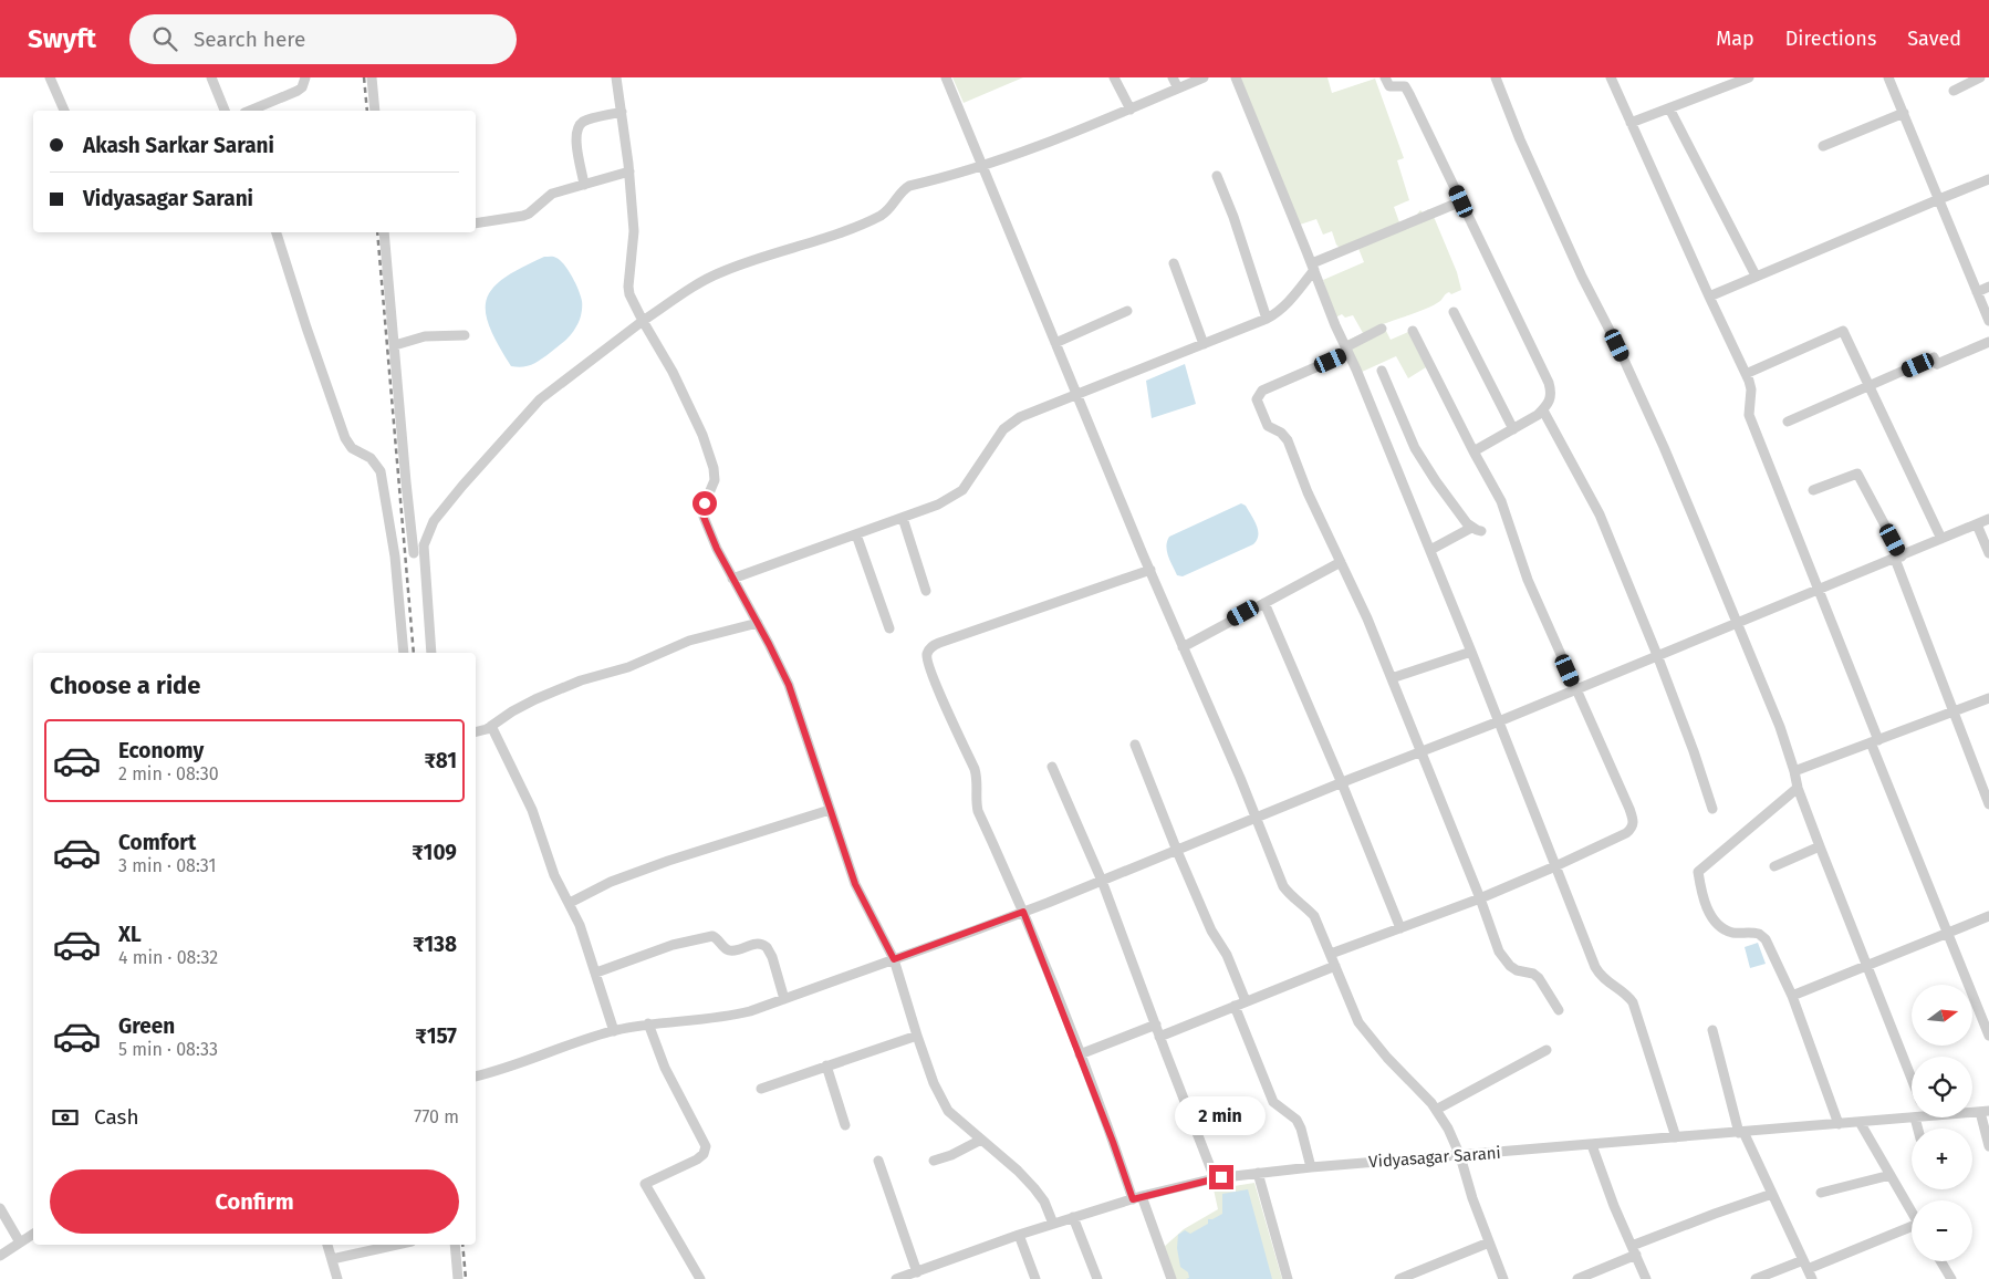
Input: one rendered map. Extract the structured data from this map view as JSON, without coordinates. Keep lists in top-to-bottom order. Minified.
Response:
{"streets":{"street":["Vidyasagar Sarani"]},"north":"right","page":{"header":"Swyft","search":"Search here","nav":["Map","Directions","Saved"],"banner":["Akash Sarkar Sarani","Vidyasagar Sarani"],"heading":"Choose a ride","list":[{"name":"Economy","note":"2 min · 08:30","value":"₹81"},{"name":"Comfort","note":"3 min · 08:31","value":"₹109"},{"name":"XL","note":"4 min · 08:32","value":"₹138"},{"name":"Green","note":"5 min · 08:33","value":"₹157"}],"map_buttons":["+","−"],"pay":["Cash","770 m"],"bubble":"2 min","buttons":"Confirm"}}
